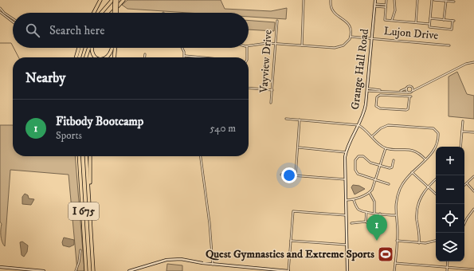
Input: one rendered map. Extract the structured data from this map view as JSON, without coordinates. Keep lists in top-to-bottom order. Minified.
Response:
{"streets":{"highway":["I 675"],"main road":["Grange Hall Road"],"street":["Lujon Drive","Vayview Drive"]},"crossings":[["Lujon Drive","Grange Hall Road"]],"places":{"sports":["Quest Gymnastics and Extreme Sports"]},"page":{"search":"Search here","heading":"Nearby","list":[{"mark":"1","name":"Fitbody Bootcamp","note":"Sports","value":"540 m"}],"map_buttons":["+","−"],"pins":"1"}}
